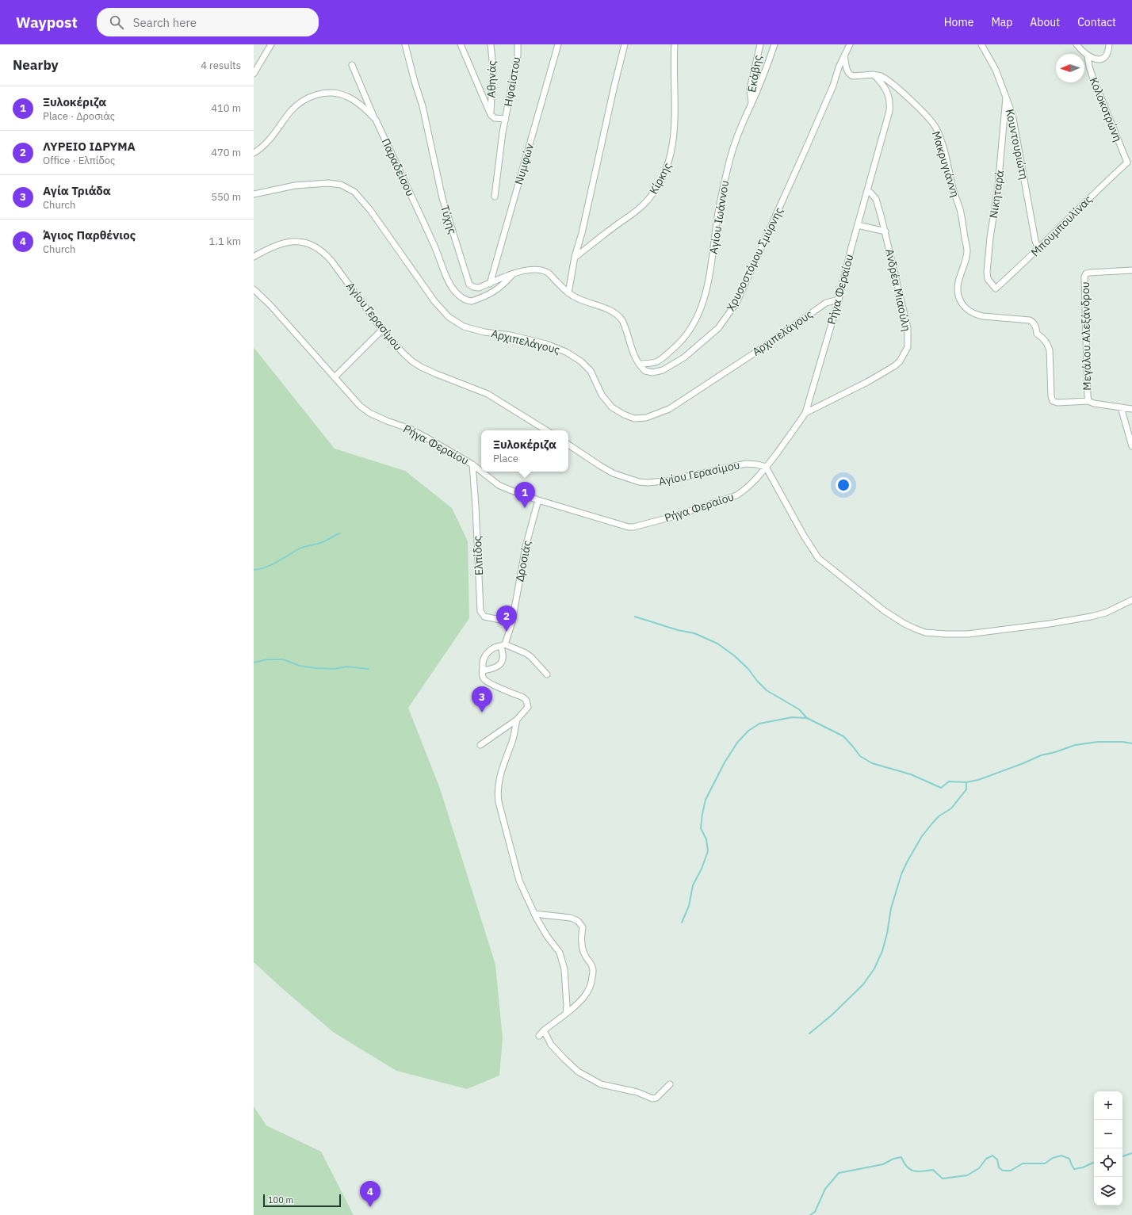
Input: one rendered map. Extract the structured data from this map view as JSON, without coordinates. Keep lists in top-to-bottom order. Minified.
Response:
{"streets":{"street":["Εκάβης","Αθηνάς","Ηφαίστου","Κολοκοτρώνη","Κουντουριώτη","Νυμφών","Μακρυγιάννη","Παραδείσου","Κίρκης","Νικηταρά","Αγίου Ιωάννου","Τύχης","Μπουμπουλίνας","Χρυσοστόμου Σμύρνης","Ρήγα Φεραίου","Ανδρέα Μιαούλη","Αγίου Γερασίμου","Αρχιπελάγους","Μεγάλου Αλεξάνδρου","Ελπίδος","Δροσιάς"]},"crossings":[["Εκάβης","Αγίου Ιωάννου"],["Κολοκοτρώνη","Μπουμπουλίνας"],["Κουντουριώτη","Νικηταρά"],["Κουντουριώτη","Μπουμπουλίνας"],["Νυμφών","Τύχης"],["Μακρυγιάννη","Ρήγα Φεραίου"],["Μακρυγιάννη","Μεγάλου Αλεξάνδρου"],["Παραδείσου","Τύχης"],["Νικηταρά","Μπουμπουλίνας"],["Αγίου Ιωάννου","Χρυσοστόμου Σμύρνης"],["Τύχης","Χρυσοστόμου Σμύρνης"],["Ρήγα Φεραίου","Ανδρέα Μιαούλη"],["Ρήγα Φεραίου","Αγίου Γερασίμου"],["Ρήγα Φεραίου","Αρχιπελάγους"],["Ρήγα Φεραίου","Ελπίδος"],["Ρήγα Φεραίου","Δροσιάς"],["Ελπίδος","Δροσιάς"]],"scale_bar":"100 m","north":"left","page":{"header":"Waypost","search":"Search here","nav":["Home","Map","About","Contact"],"heading":["Nearby","4 results"],"list":[{"mark":"1","name":"Ξυλοκέριζα","note":"Place · Δροσιάς","value":"410 m"},{"mark":"2","name":"ΛΥΡΕΙΟ ΙΔΡΥΜΑ","note":"Office · Ελπίδος","value":"470 m"},{"mark":"3","name":"Αγία Τριάδα","note":"Church","value":"550 m"},{"mark":"4","name":"Άγιος Παρθένιος","note":"Church","value":"1.1 km"}],"popup":["Ξυλοκέριζα","Place"],"pins":["1","2","3","4"],"map_buttons":["+","−"],"scale":"100 m"}}
